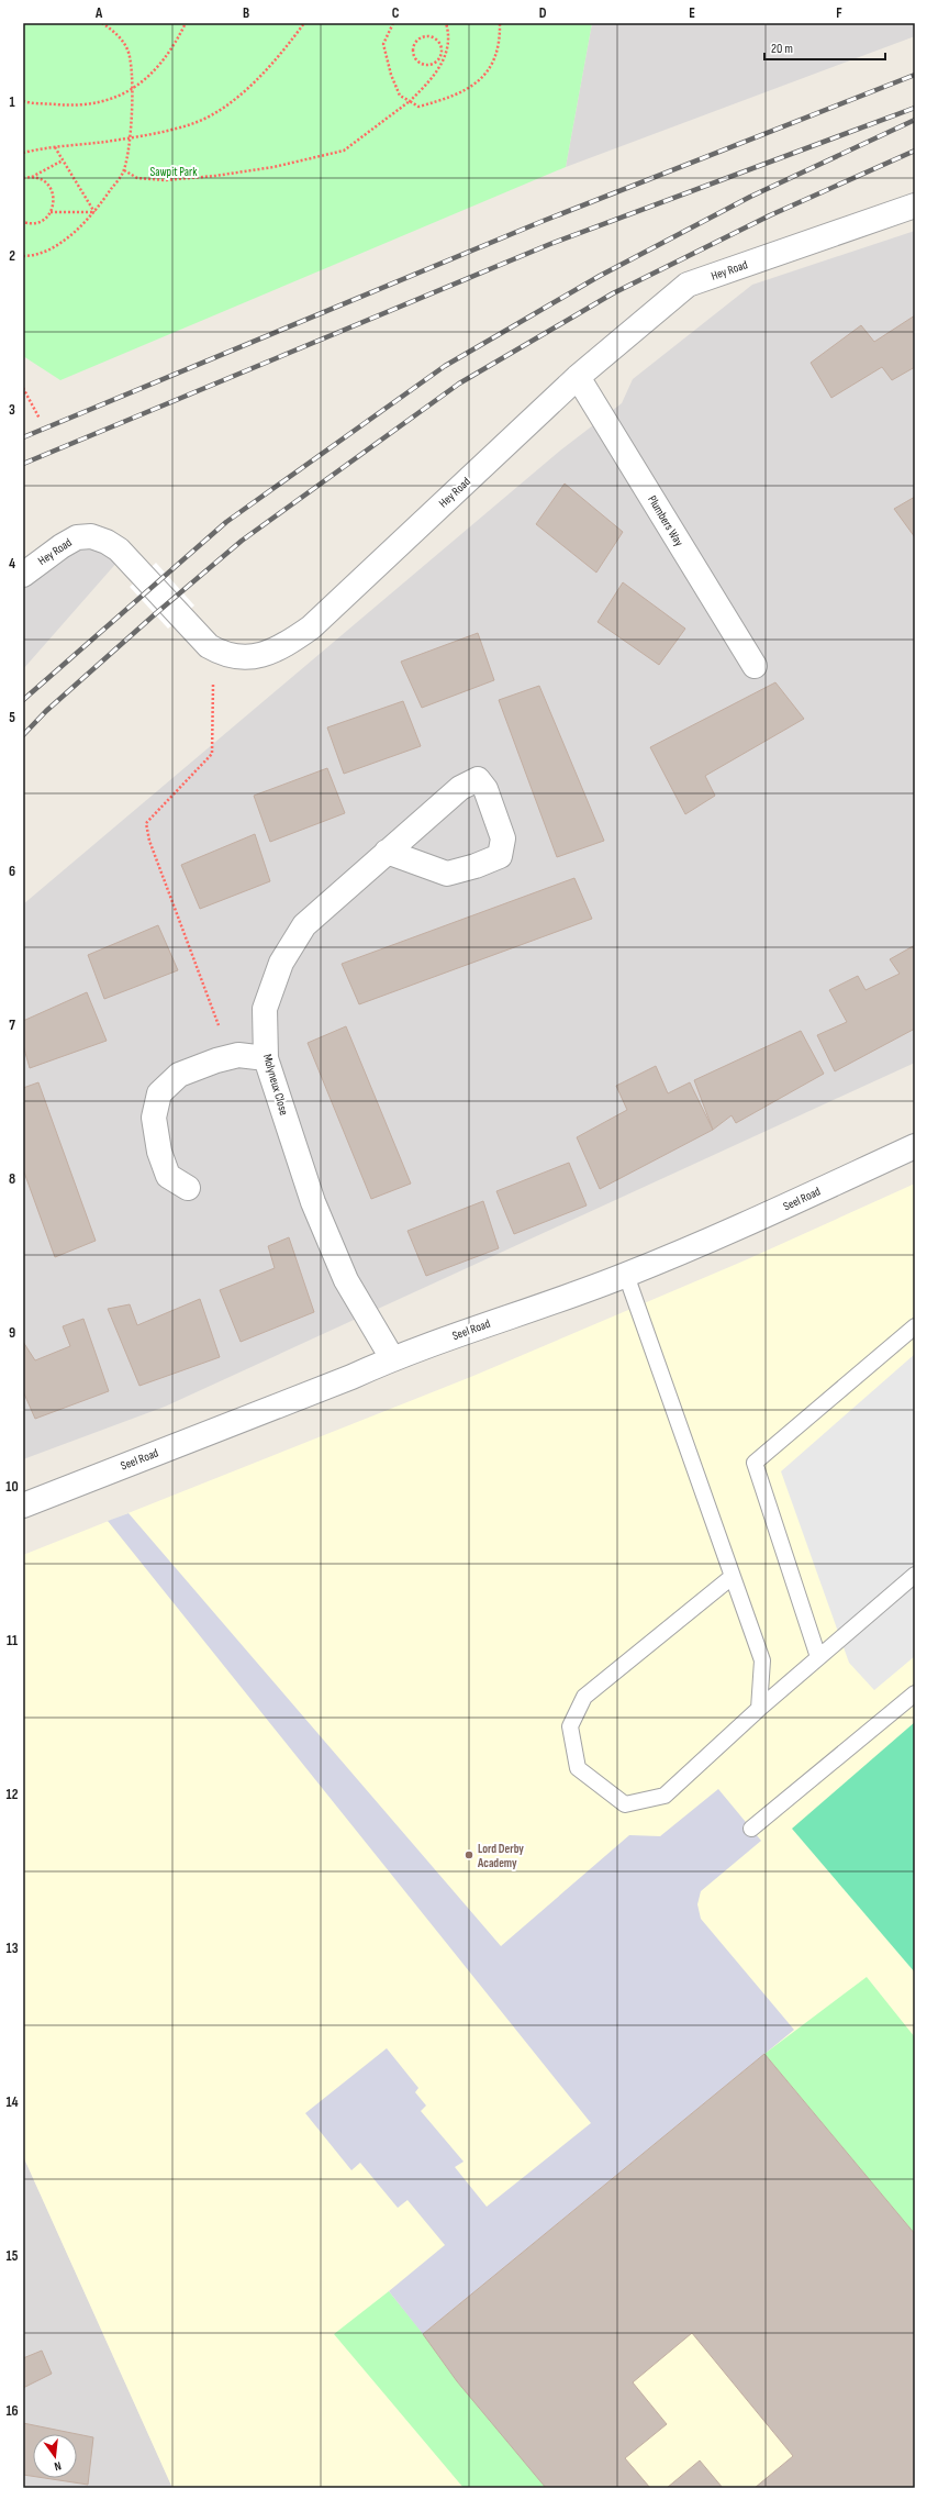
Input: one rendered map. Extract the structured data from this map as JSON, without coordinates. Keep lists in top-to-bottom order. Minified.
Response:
{"streets":{"street":["Hey Road","Plumbers Way","Molyneux Close","Seel Road"]},"crossings":[["Hey Road","Plumbers Way"],["Molyneux Close","Seel Road"]],"parks":["Sawpit Park"],"places":["Lord Derby Academy"],"scale_bar":"20 m","north":"bottom","grid":{"columns":["A","B","C","D","E","F"],"rows":["1","2","3","4","5","6","7","8","9","10","11","12","13","14","15","16"]}}
